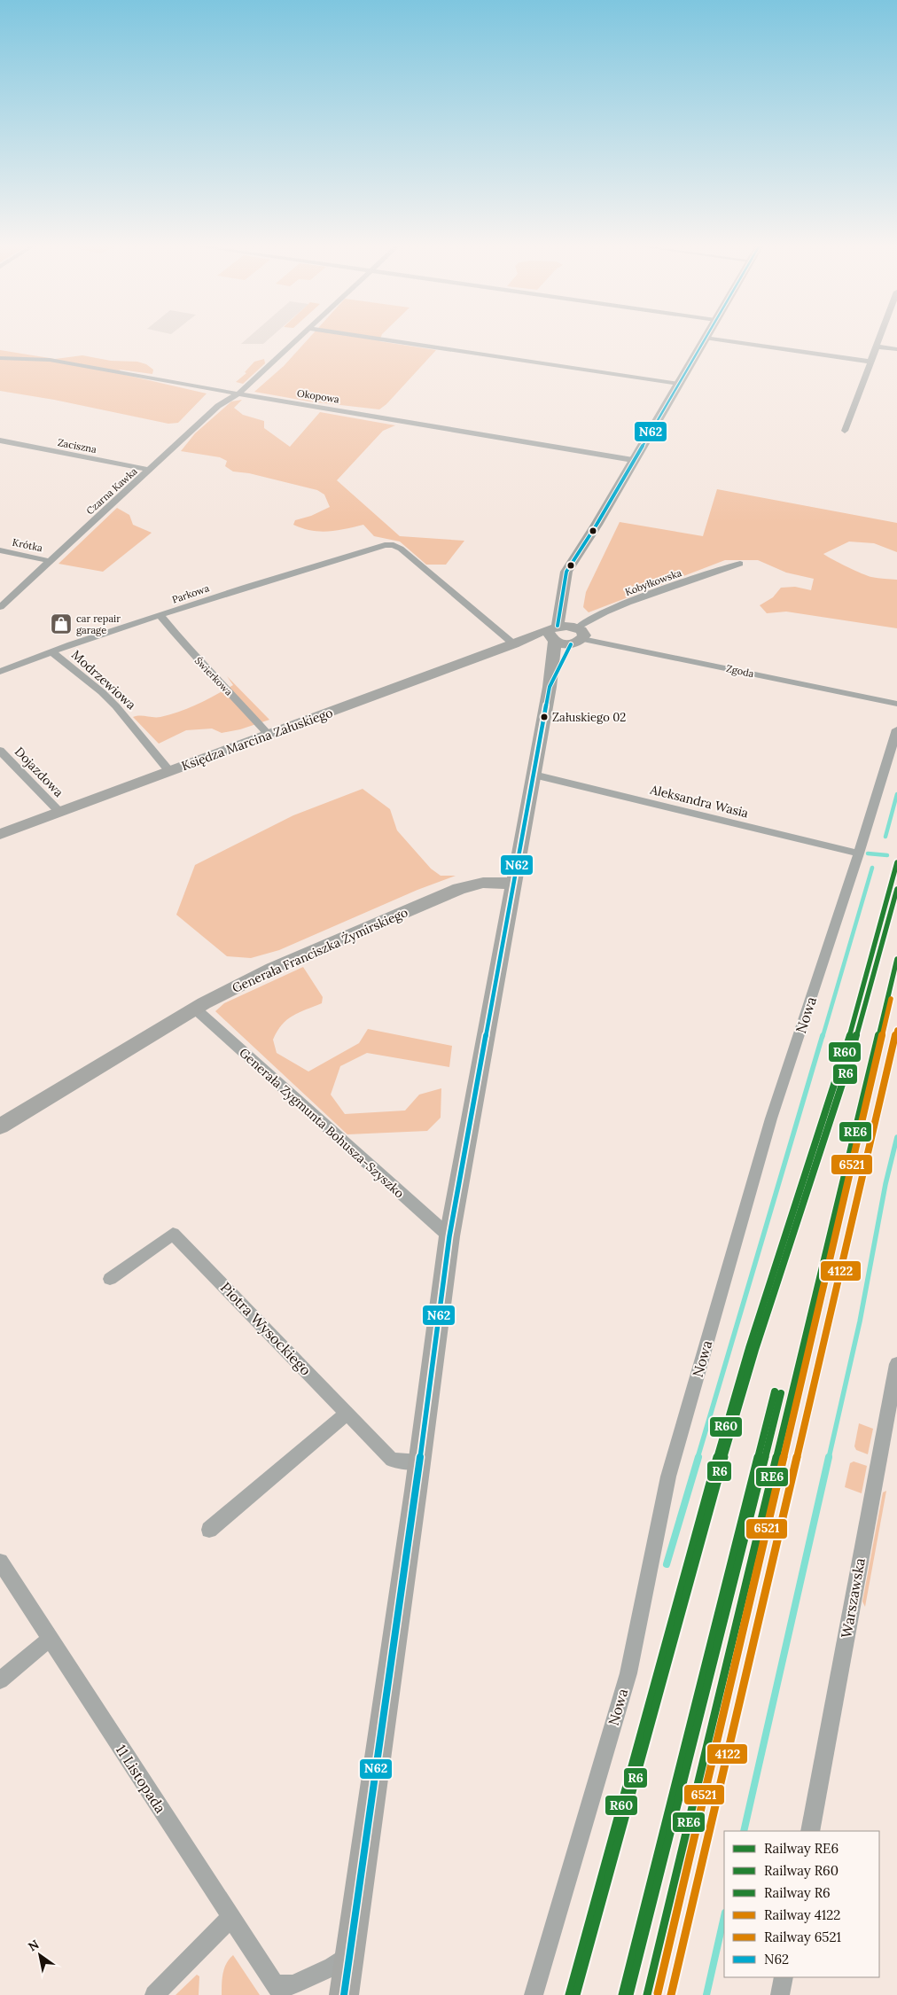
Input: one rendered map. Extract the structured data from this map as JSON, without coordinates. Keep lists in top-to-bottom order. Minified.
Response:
{"streets":{"street":["Okopowa","Zaciszna","Czarna Kawka","Krótka","Kobyłkowska","Parkowa","Zgoda","Świerkowa","Modrzewiowa","Księdza Marcina Załuskiego","Dojazdowa","Aleksandra Wasia","Generała Franciszka Żymirskiego","Nowa","Generała Zygmunta Bohusza-Szyszko","Piotra Wysockiego","Warszawska","11 Listopada"]},"crossings":[["Okopowa","Czarna Kawka"],["Zaciszna","Czarna Kawka"],["Czarna Kawka","Krótka"],["Kobyłkowska","Zgoda"],["Parkowa","Świerkowa"],["Parkowa","Modrzewiowa"],["Parkowa","Księdza Marcina Załuskiego"],["Świerkowa","Księdza Marcina Załuskiego"],["Modrzewiowa","Księdza Marcina Załuskiego"],["Księdza Marcina Załuskiego","Dojazdowa"],["Aleksandra Wasia","Nowa"],["Generała Franciszka Żymirskiego","Generała Zygmunta Bohusza-Szyszko"]],"places":{"shop":["car repair garage"],"other":["Załuskiego 02"]},"lines":["transit line N62","rail line R60","rail line R6","rail line RE6","rail line 6521","rail line 4122"],"legend":["Railway RE6","Railway R60","Railway R6","Railway 4122","Railway 6521","N62"],"north":"top left"}
